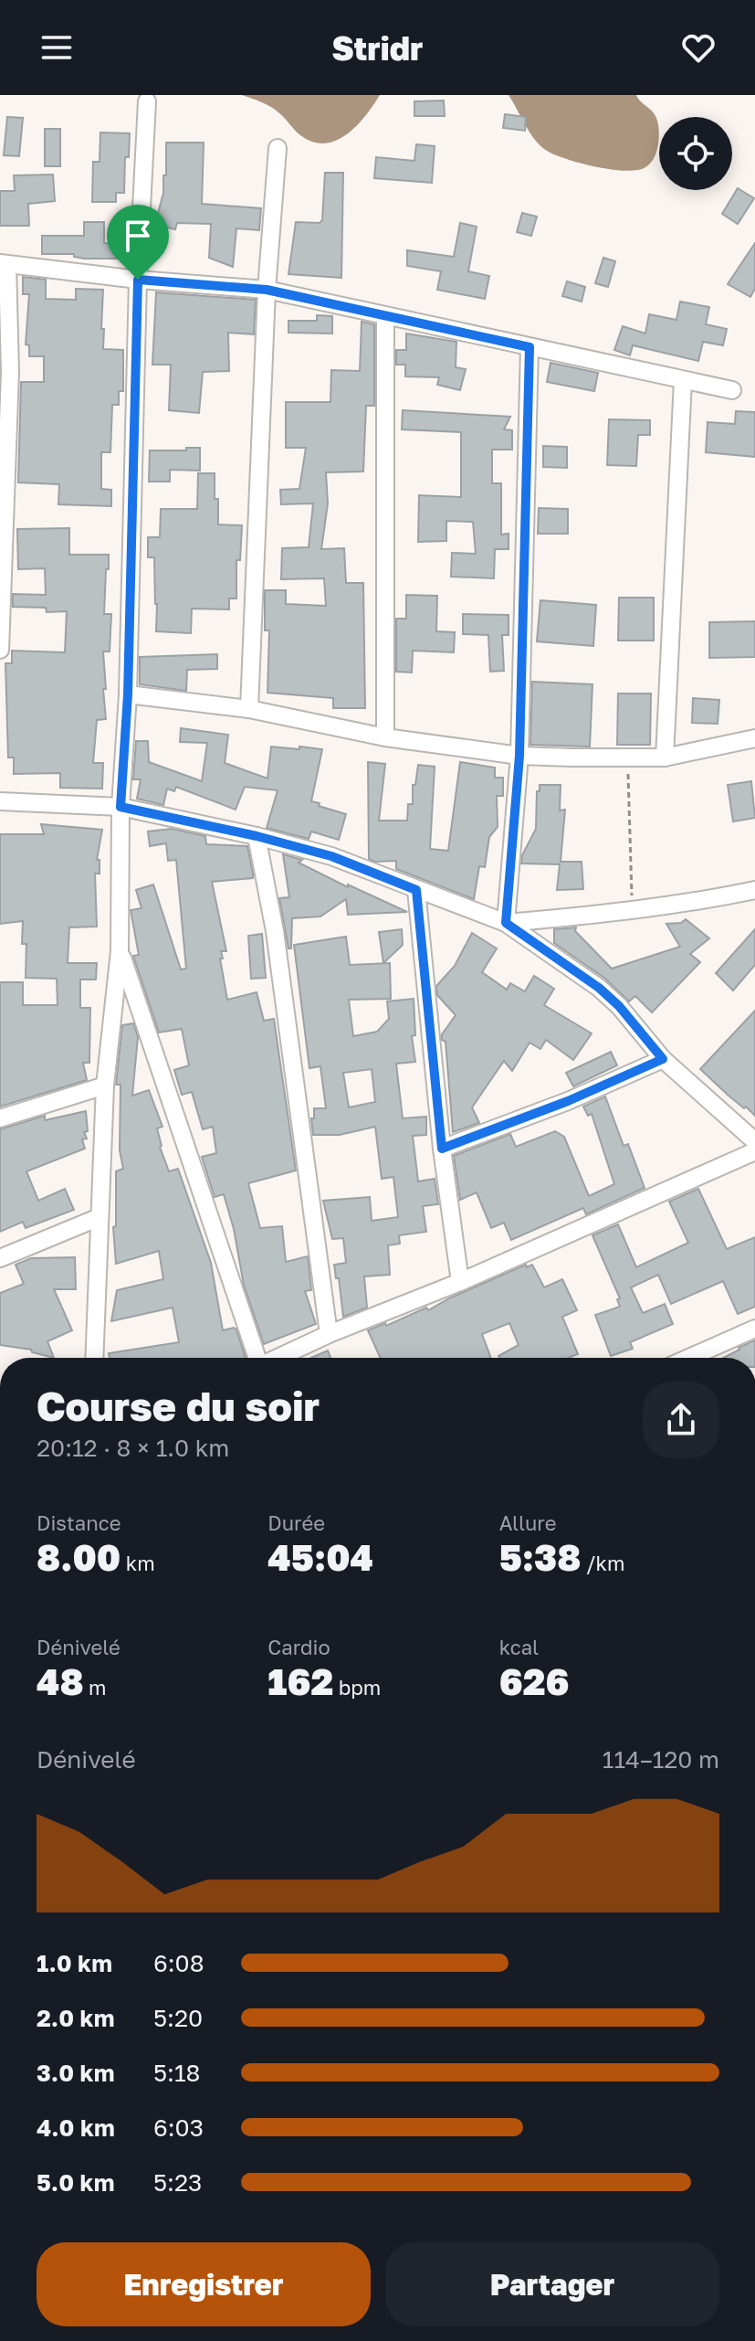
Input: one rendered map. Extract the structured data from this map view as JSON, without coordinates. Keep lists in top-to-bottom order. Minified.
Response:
{"page":{"header":"Stridr","heading":["Course du soir","20:12 · 8 × 1.0 km"],"stats":[["Distance","8.00 km"],["Durée","45:04"],["Allure","5:38 /km"],["Dénivelé","48 m"],["Cardio","162 bpm"],["kcal","626"]],"chart":["Dénivelé","114–120 m"],"list":[{"name":"1.0 km","note":"6:08"},{"name":"2.0 km","note":"5:20"},{"name":"3.0 km","note":"5:18"},{"name":"4.0 km","note":"6:03"},{"name":"5.0 km","note":"5:23"}],"buttons":["Enregistrer","Partager"]}}
